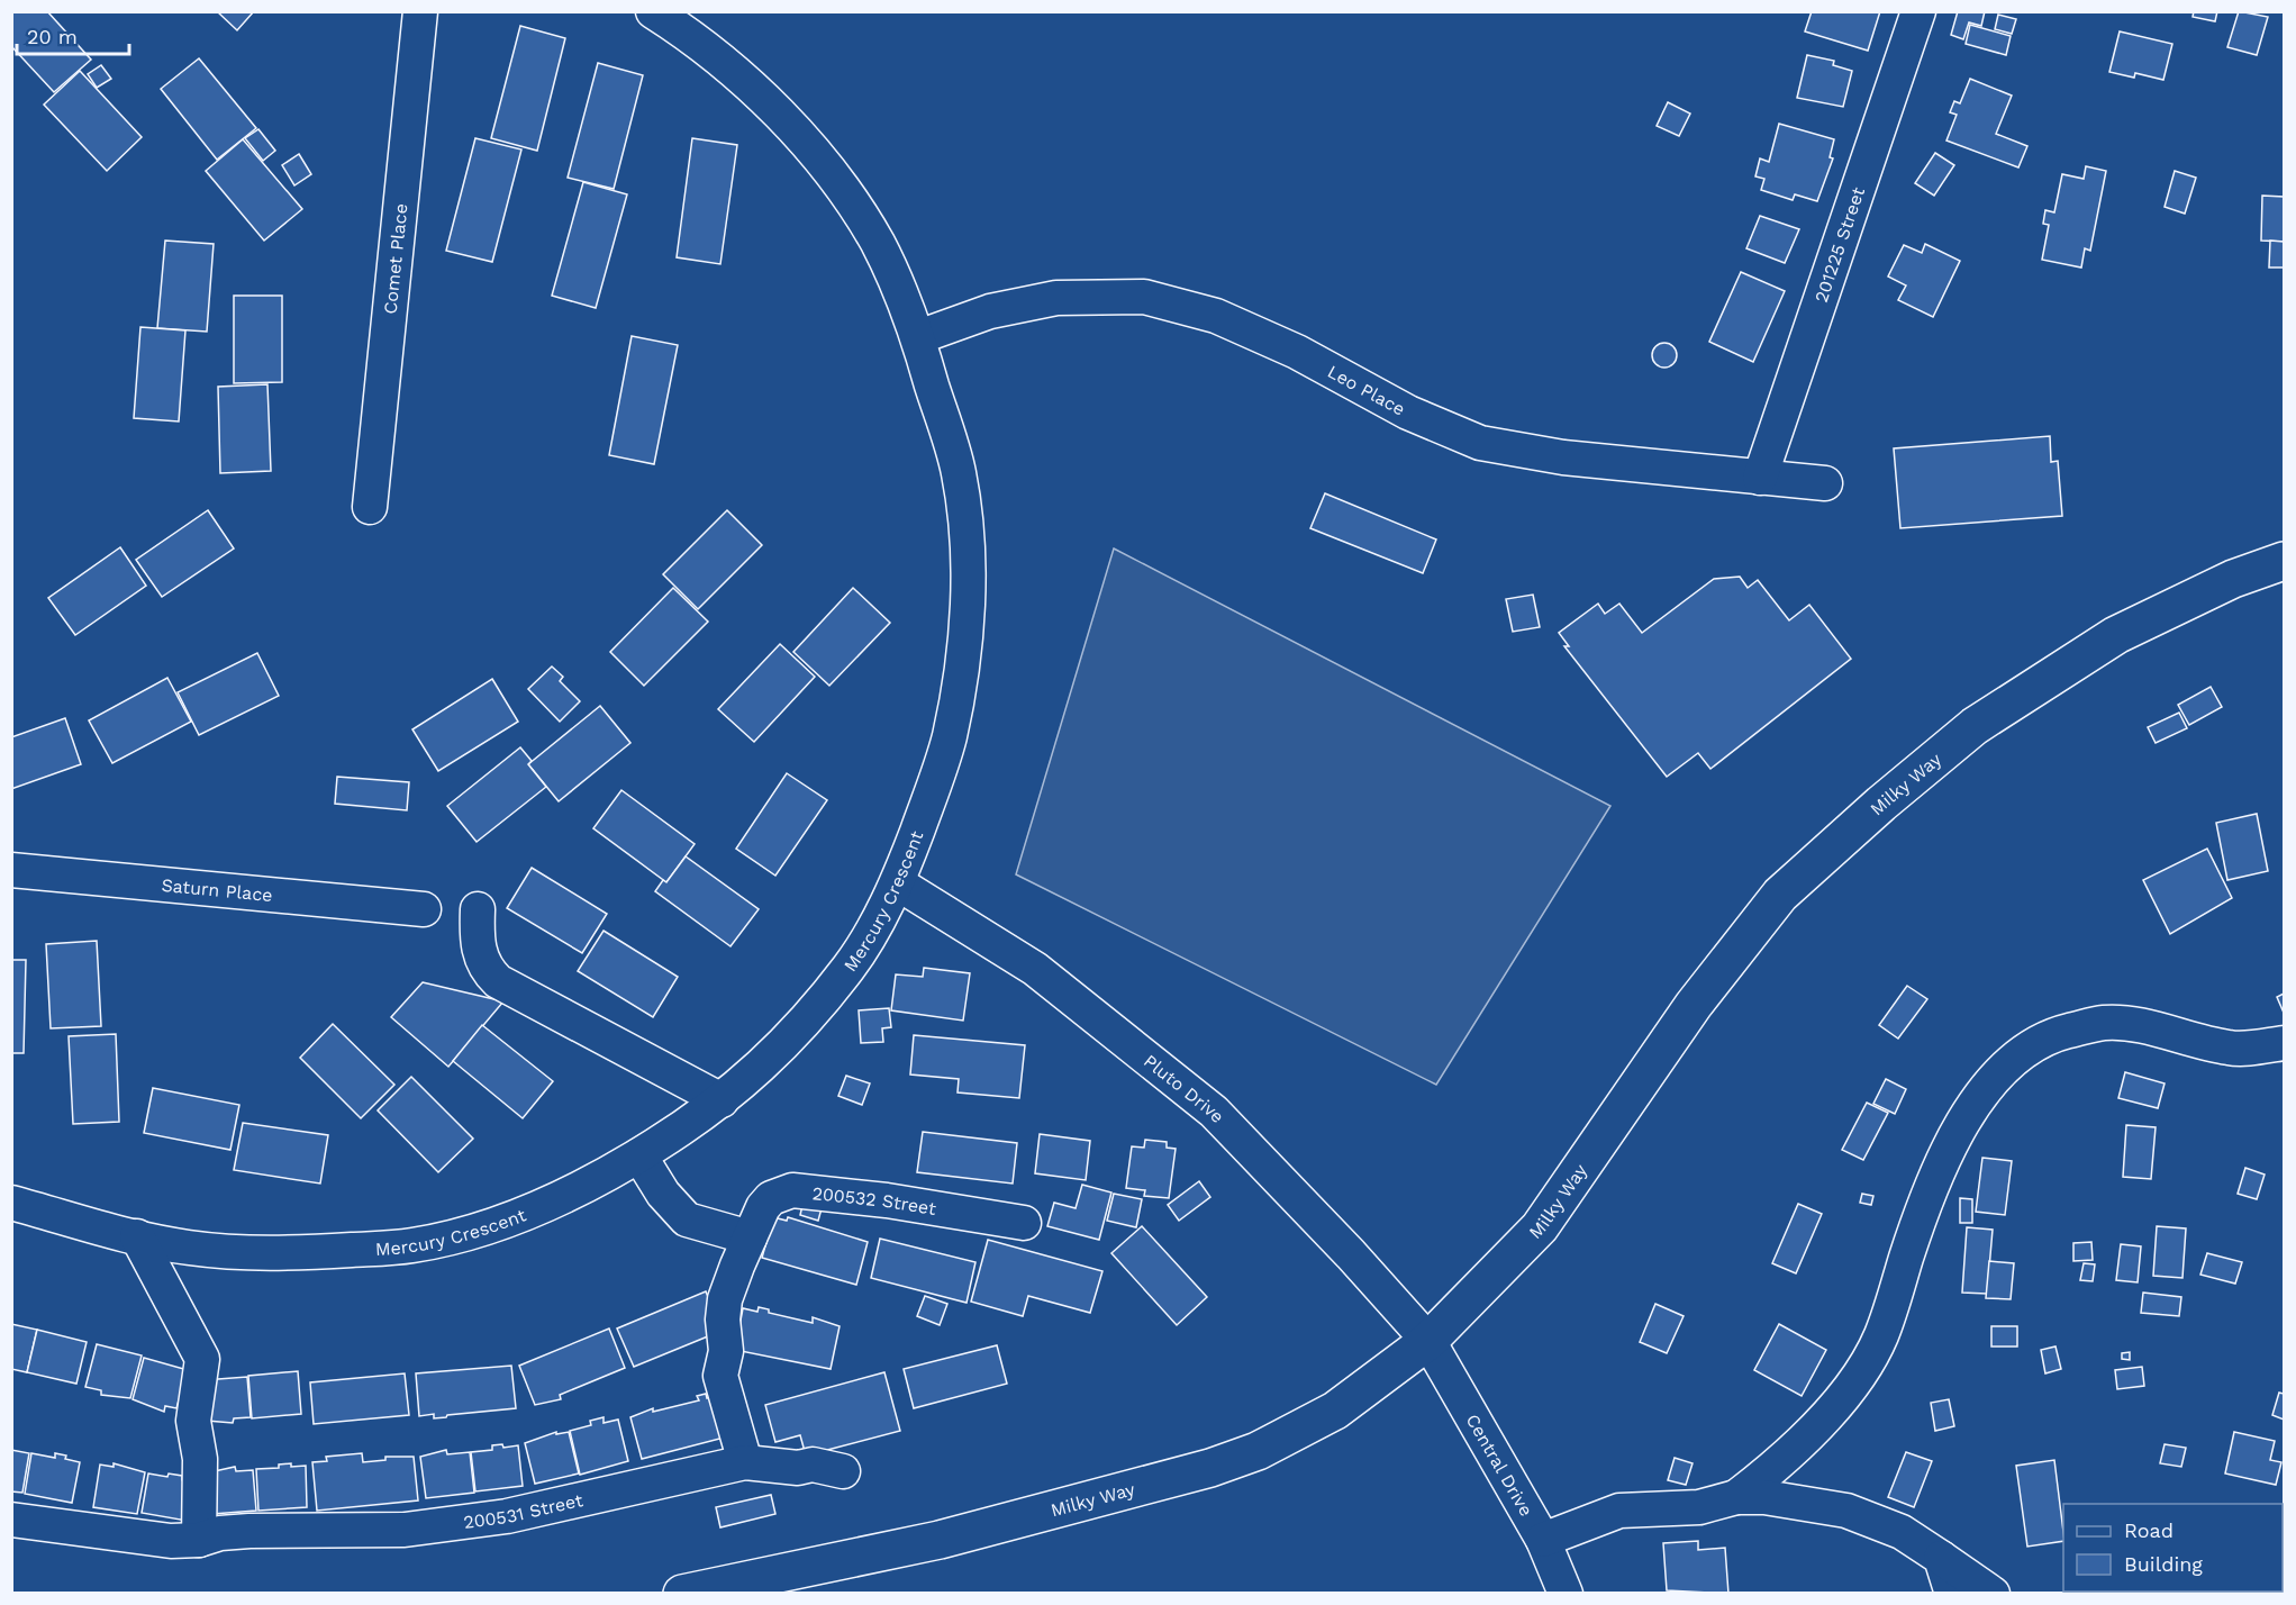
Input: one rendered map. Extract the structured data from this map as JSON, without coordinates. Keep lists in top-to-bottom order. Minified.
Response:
{"streets":{"street":["201225 Street","Comet Place","Leo Place","Milky Way","Saturn Place","Mercury Crescent","Pluto Drive","200532 Street","Central Drive","200531 Street"]},"crossings":[["201225 Street","Leo Place"],["Leo Place","Mercury Crescent"],["Milky Way","Pluto Drive"],["Milky Way","Central Drive"],["Mercury Crescent","Pluto Drive"],["Pluto Drive","Central Drive"],["200532 Street","200531 Street"]],"legend":["Road","Building"],"scale_bar":"20 m"}
